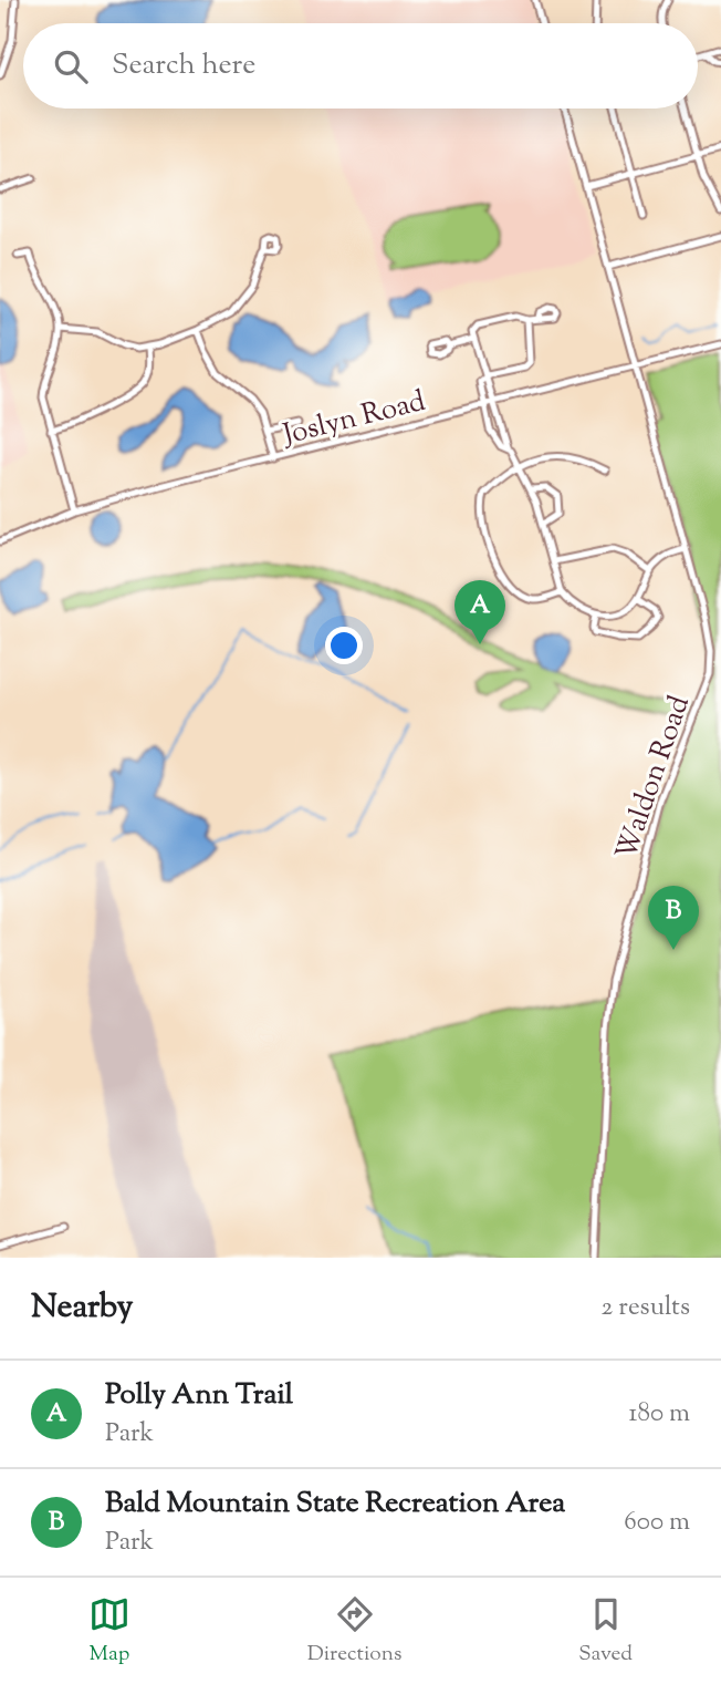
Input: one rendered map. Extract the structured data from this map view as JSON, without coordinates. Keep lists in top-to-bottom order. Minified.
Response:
{"streets":{"street":["Joslyn Road","Waldon Road"]},"crossings":[["Joslyn Road","Waldon Road"]],"page":{"search":"Search here","pins":["A","B"],"heading":["Nearby","2 results"],"list":[{"mark":"A","name":"Polly Ann Trail","note":"Park","value":"180 m"},{"mark":"B","name":"Bald Mountain State Recreation Area","note":"Park","value":"600 m"}],"nav":["Map","Directions","Saved"]}}
